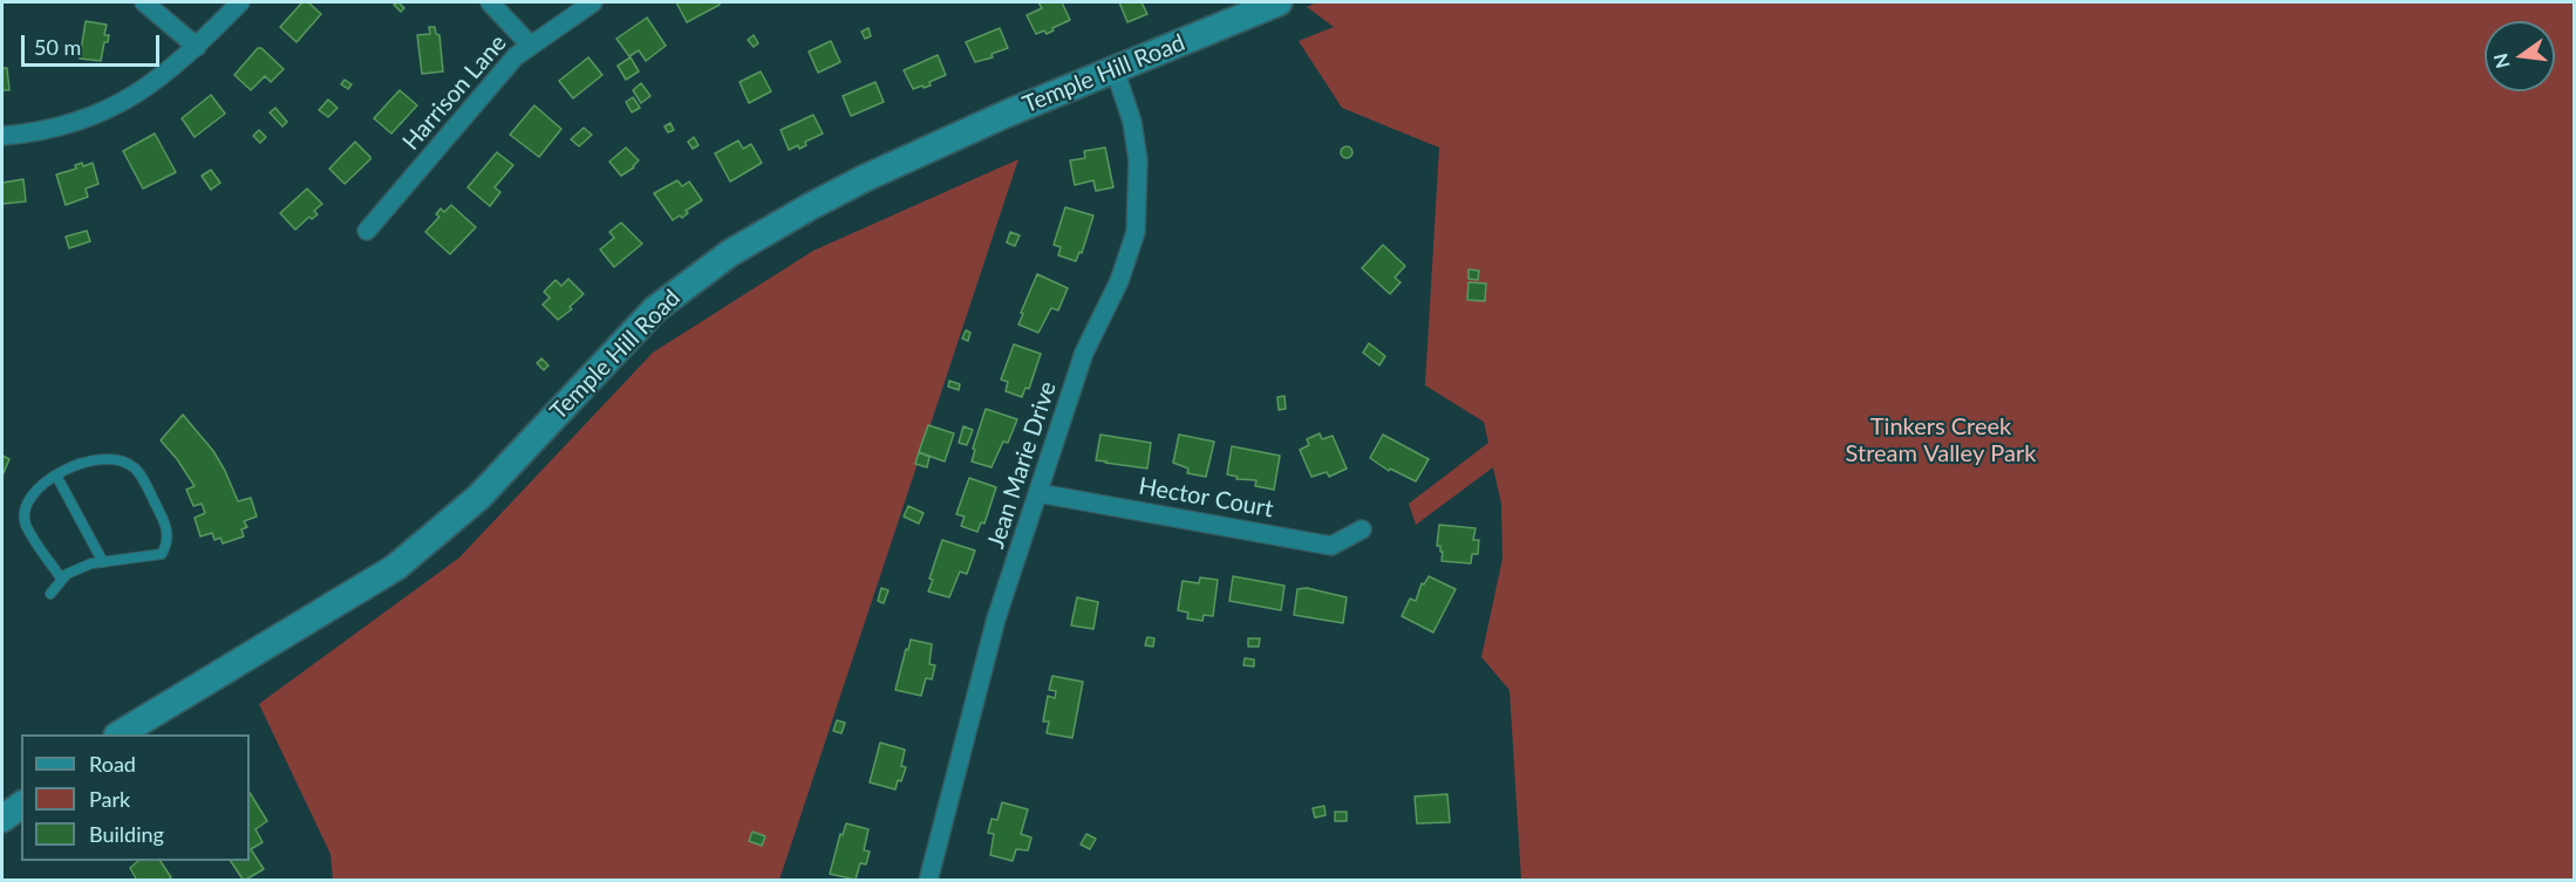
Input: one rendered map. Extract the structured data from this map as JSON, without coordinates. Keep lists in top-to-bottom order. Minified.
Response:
{"streets":{"main road":["Temple Hill Road"],"street":["Harrison Lane","Jean Marie Drive","Hector Court"]},"crossings":[["Temple Hill Road","Jean Marie Drive"],["Jean Marie Drive","Hector Court"]],"parks":["Tinkers Creek Stream Valley Park"],"legend":["Road","Park","Building"],"scale_bar":"50 m","north":"left"}
